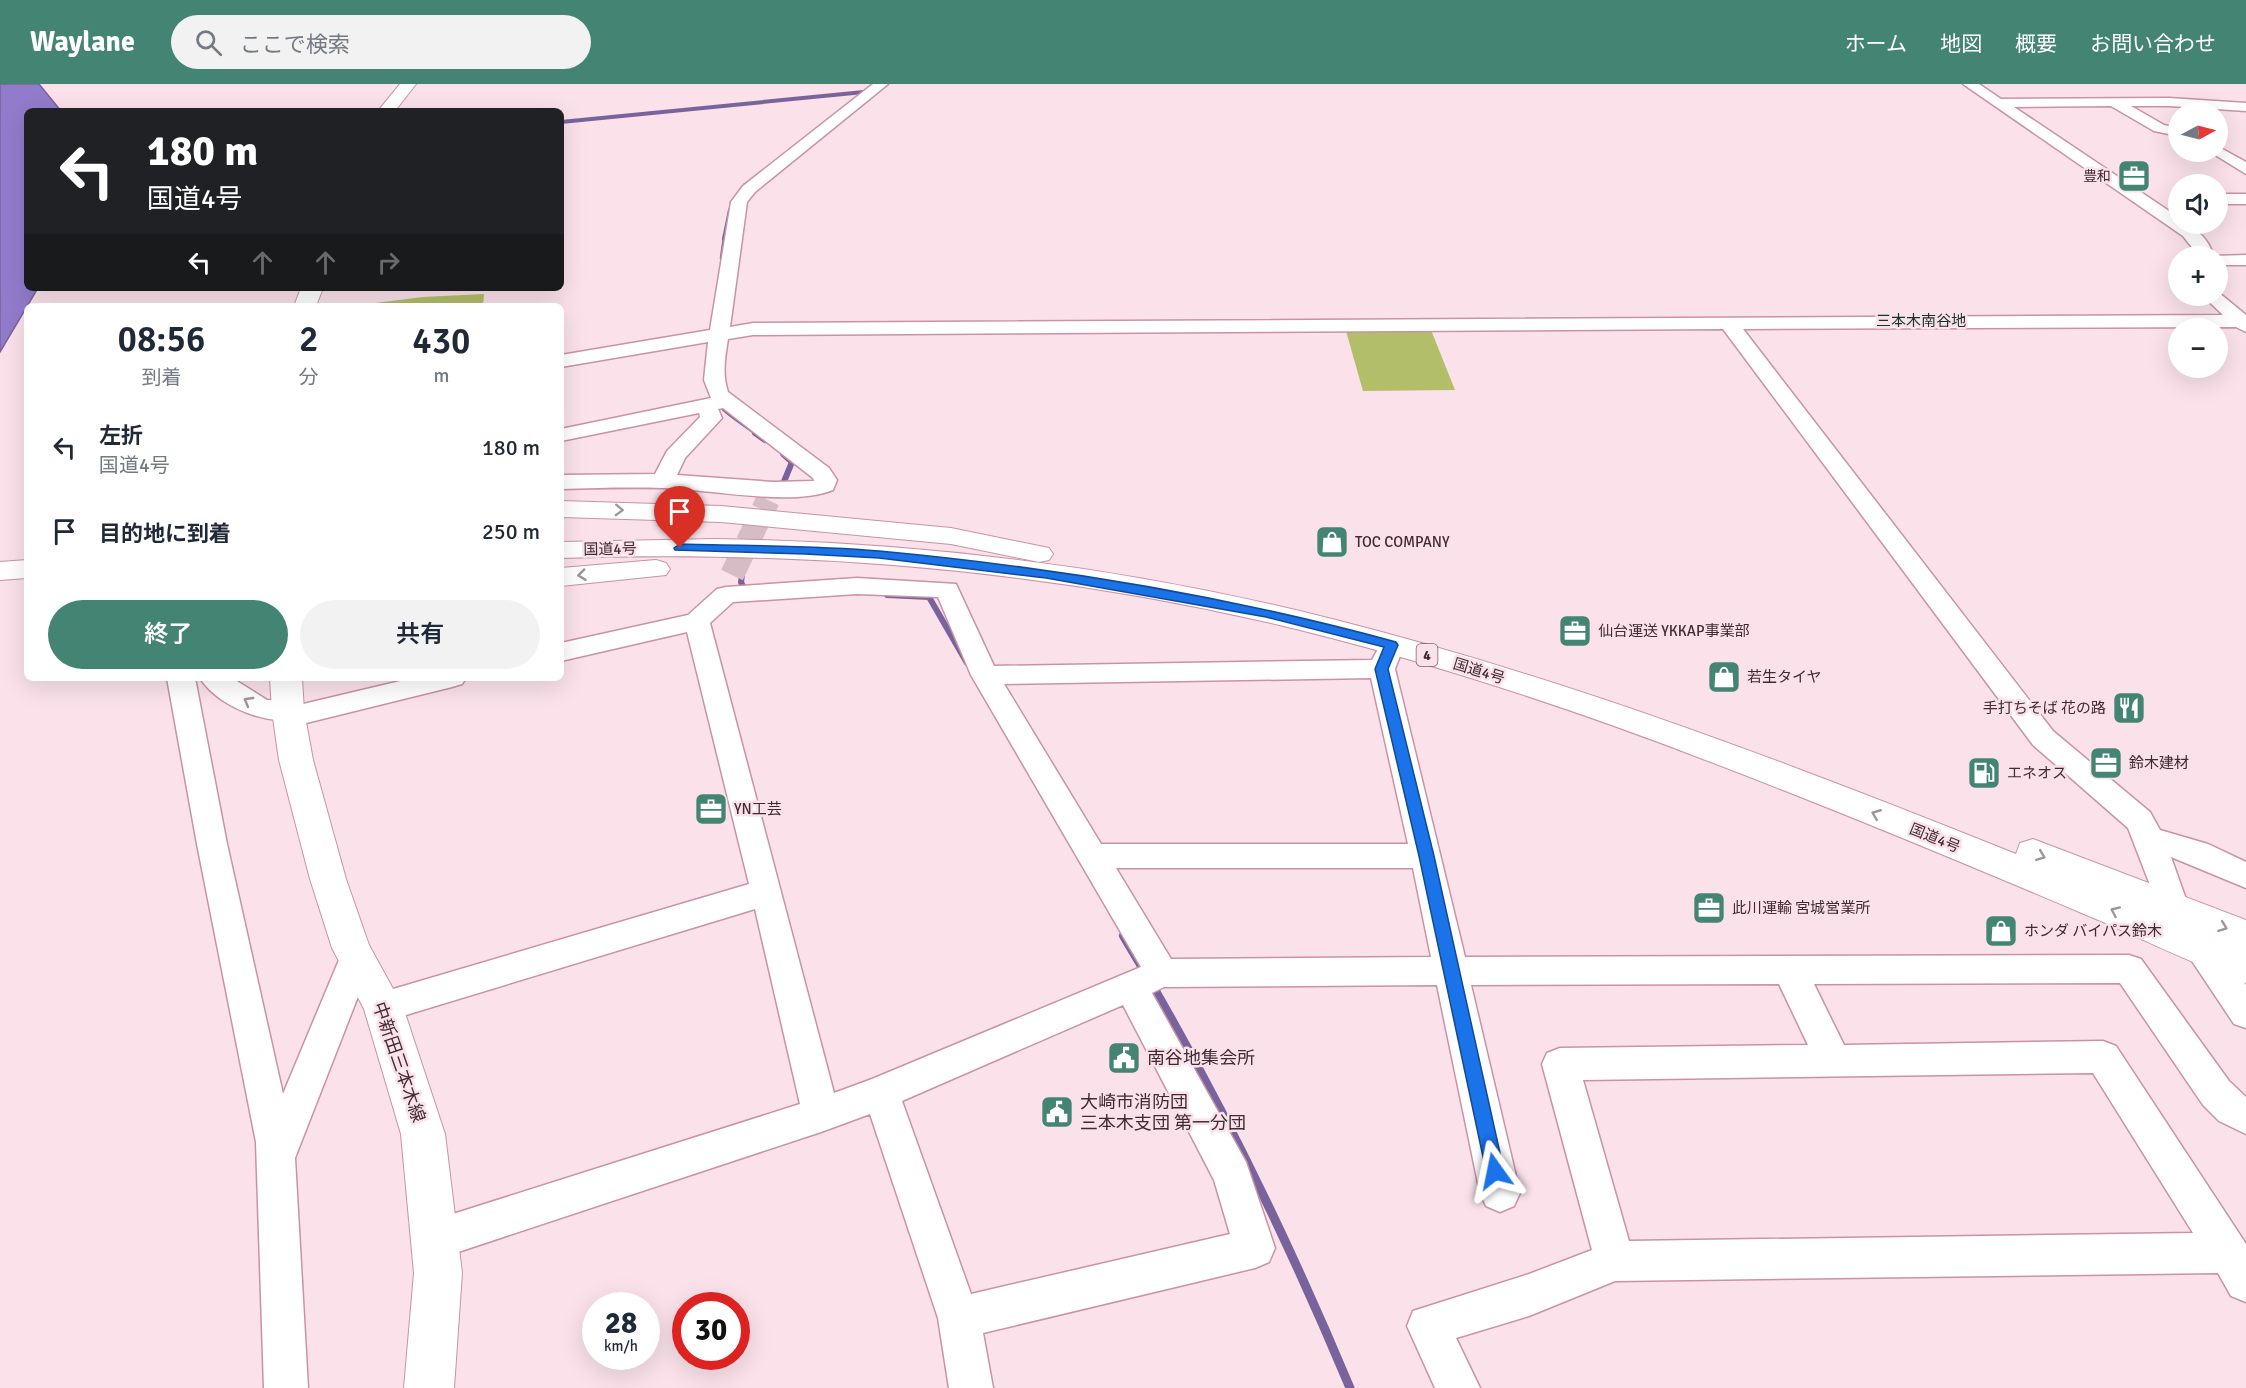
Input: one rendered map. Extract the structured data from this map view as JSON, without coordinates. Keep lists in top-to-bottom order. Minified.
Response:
{"streets":{"main road":["国道4号","4","中新田三本木線"]},"districts":["三本木南谷地"],"places":{"office":["豊和","仙台運送 YKKAP事業部","鈴木建材","YN工芸","此川運輸 宮城営業所"],"shop":["TOC COMPANY","若生タイヤ","ホンダ バイパス鈴木"],"restaurant":["手打ちそば 花の路"],"fuel station":["エネオス"],"public building":["南谷地集会所","大崎市消防団 三本木支団 第一分団"]},"north":"right","page":{"header":"Waylane","search":"ここで検索","nav":["ホーム","地図","概要","お問い合わせ"],"map_buttons":["+","−"],"turn":["180 m","国道4号"],"eta":["08:56","到着","2","分","430","m"],"list":[{"name":"左折","note":"国道4号","value":"180 m"},{"name":"目的地に到着","value":"250 m"}],"buttons":["終了","共有"],"speed":"28 km/h","limit":"30"}}
